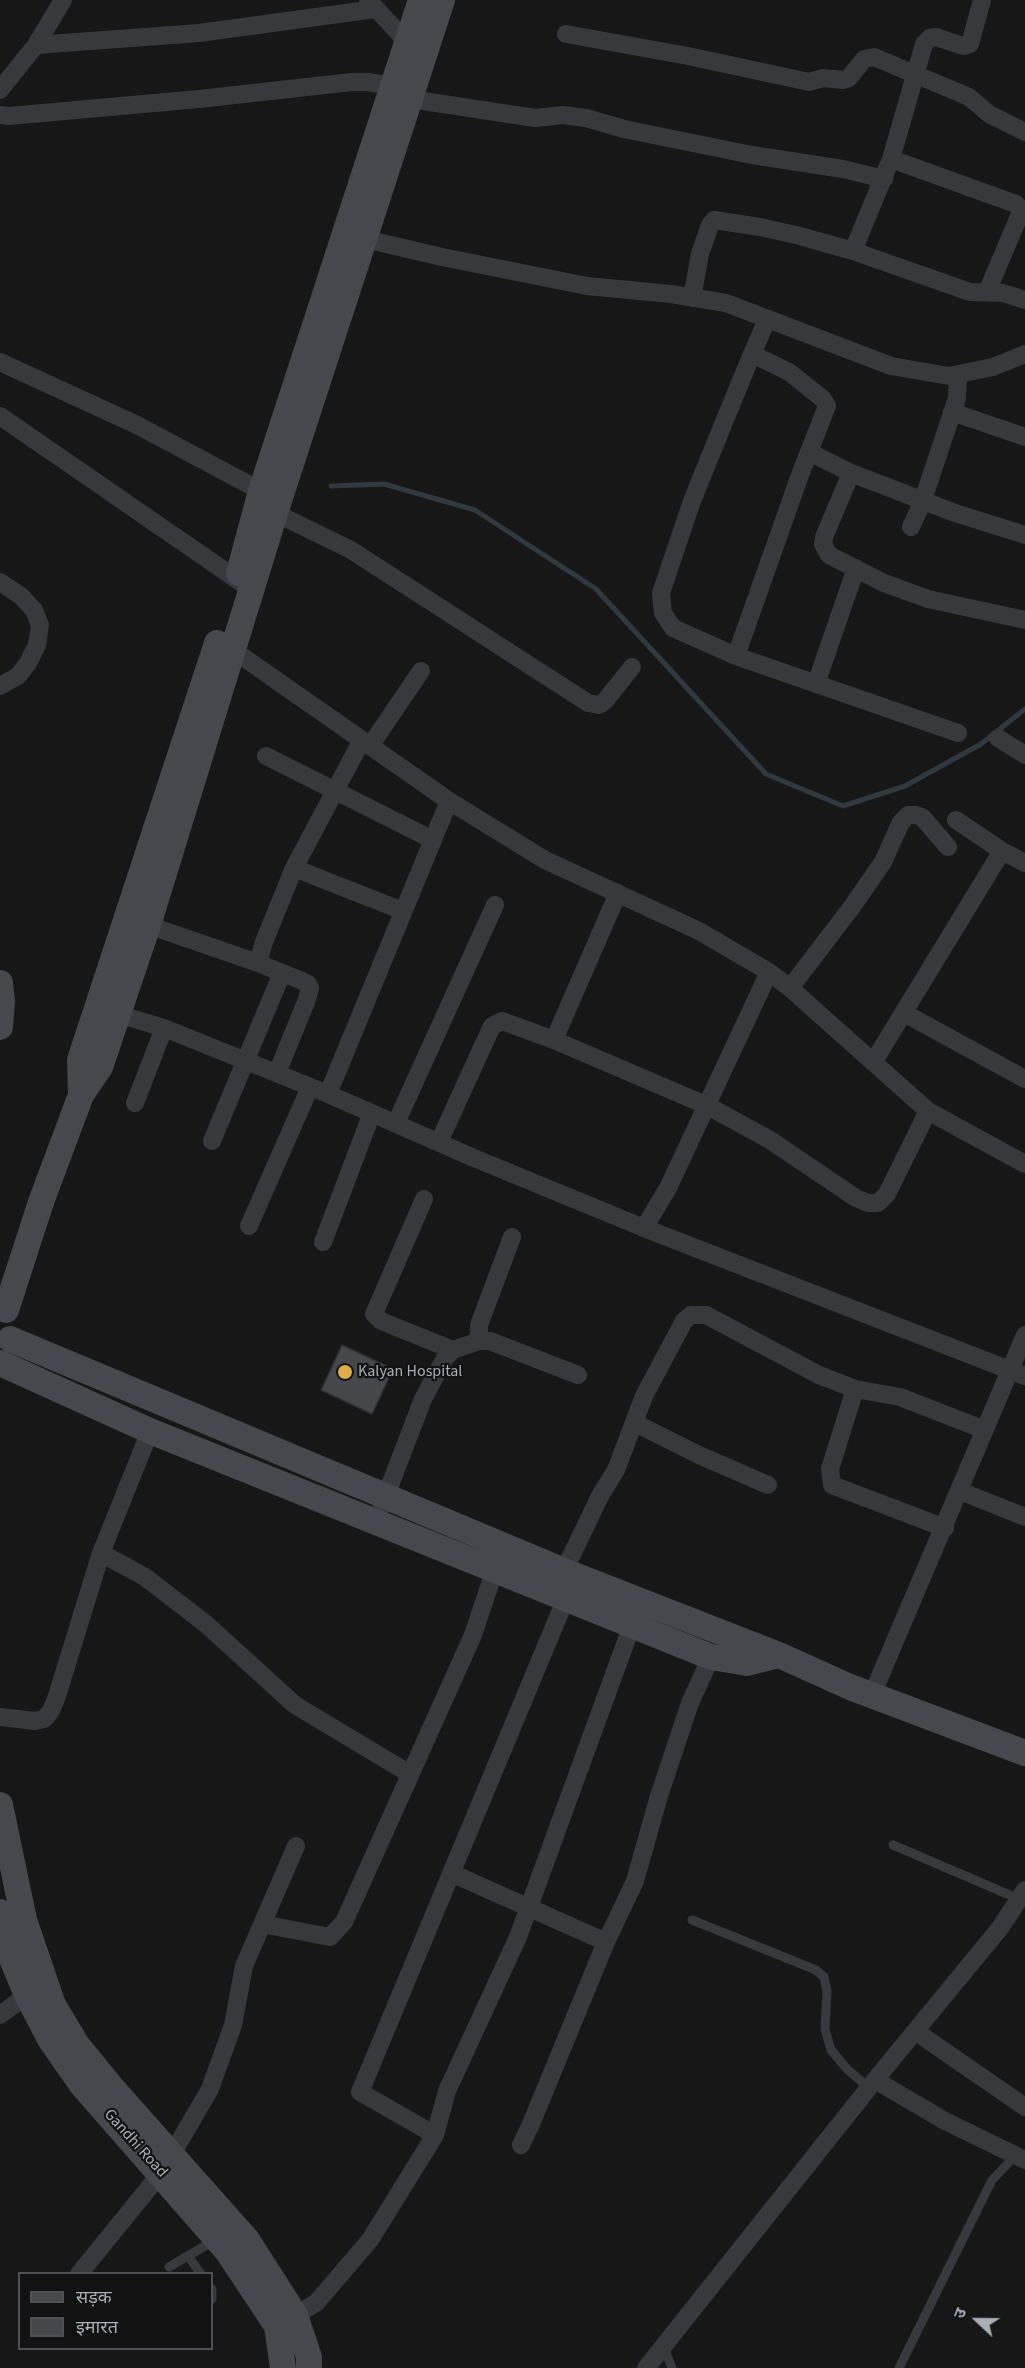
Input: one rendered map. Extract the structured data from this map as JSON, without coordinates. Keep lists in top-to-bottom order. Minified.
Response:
{"streets":{"main road":["Gandhi Road"]},"places":["Kalyan Hospital"],"legend":["सड़क","इमारत"],"north":"left"}
